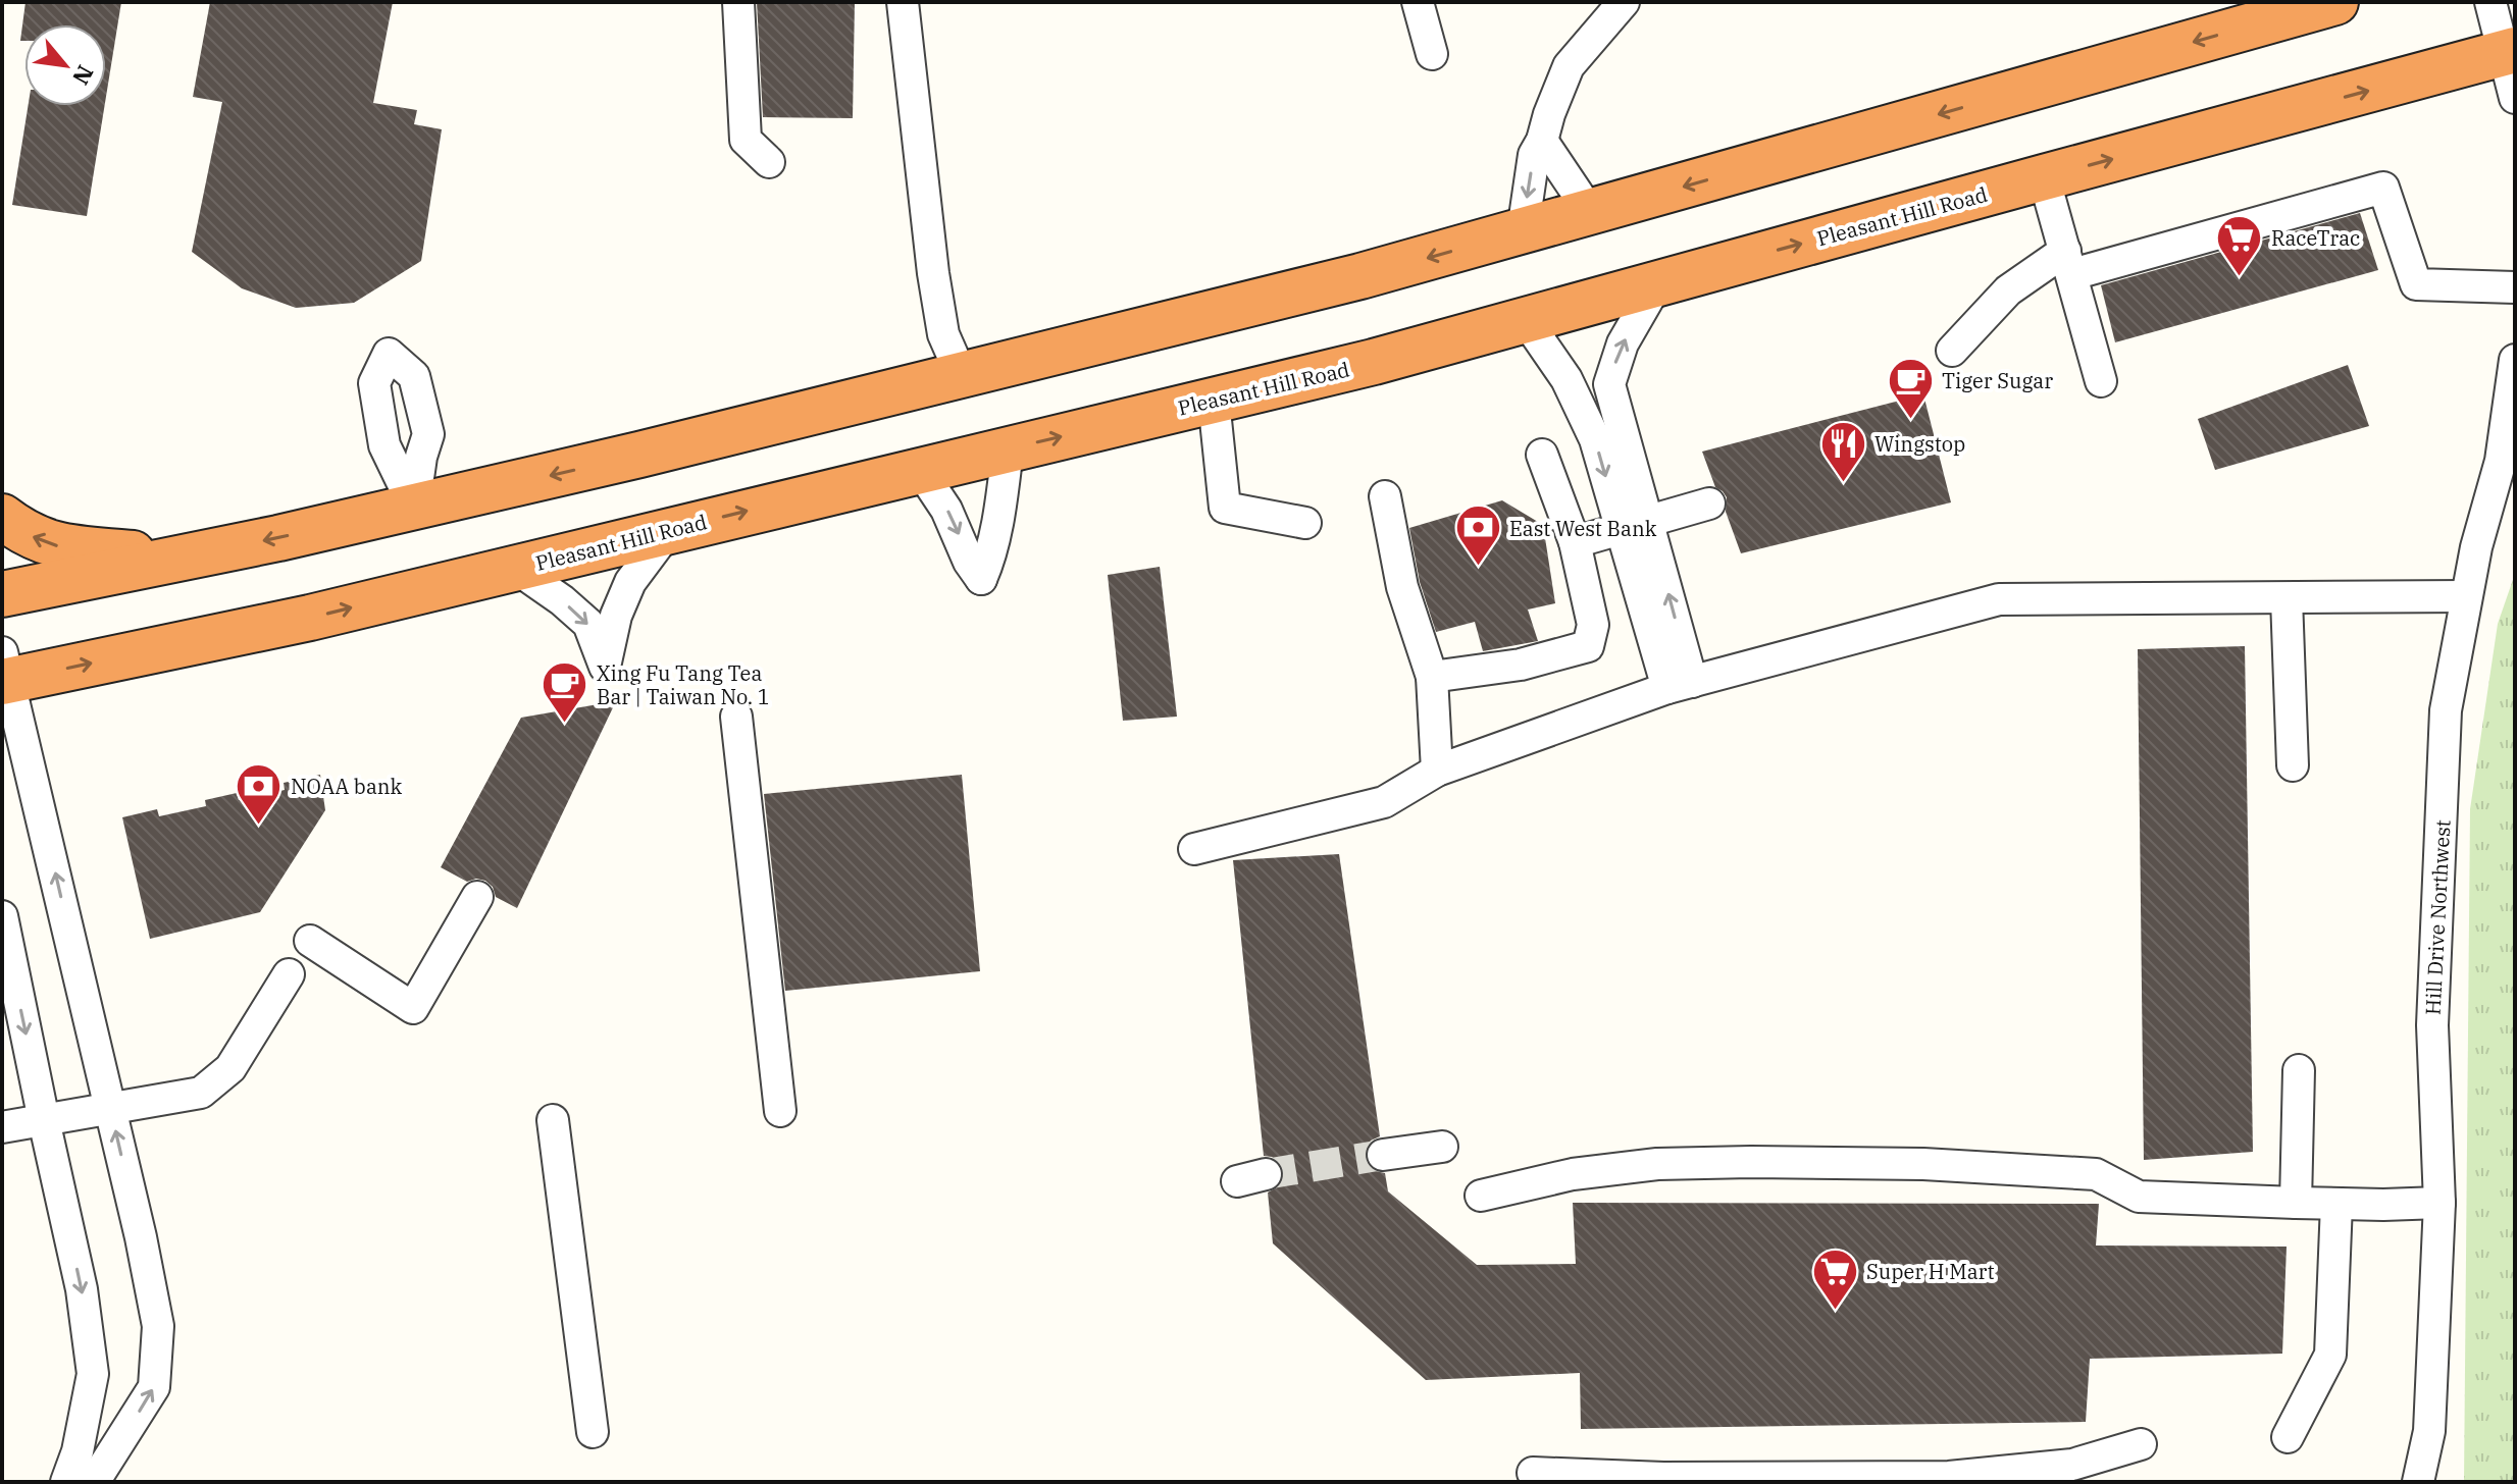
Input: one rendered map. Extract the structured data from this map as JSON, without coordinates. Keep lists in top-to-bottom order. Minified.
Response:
{"streets":{"highway":["Pleasant Hill Road"],"street":["Hill Drive Northwest"]},"places":{"supermarket":["RaceTrac","Super H Mart"],"cafe":["Tiger Sugar","Xing Fu Tang Tea Bar | Taiwan No. 1"],"restaurant":["Wingstop"],"bank":["East West Bank","NOAA bank"]},"north":"bottom right"}
